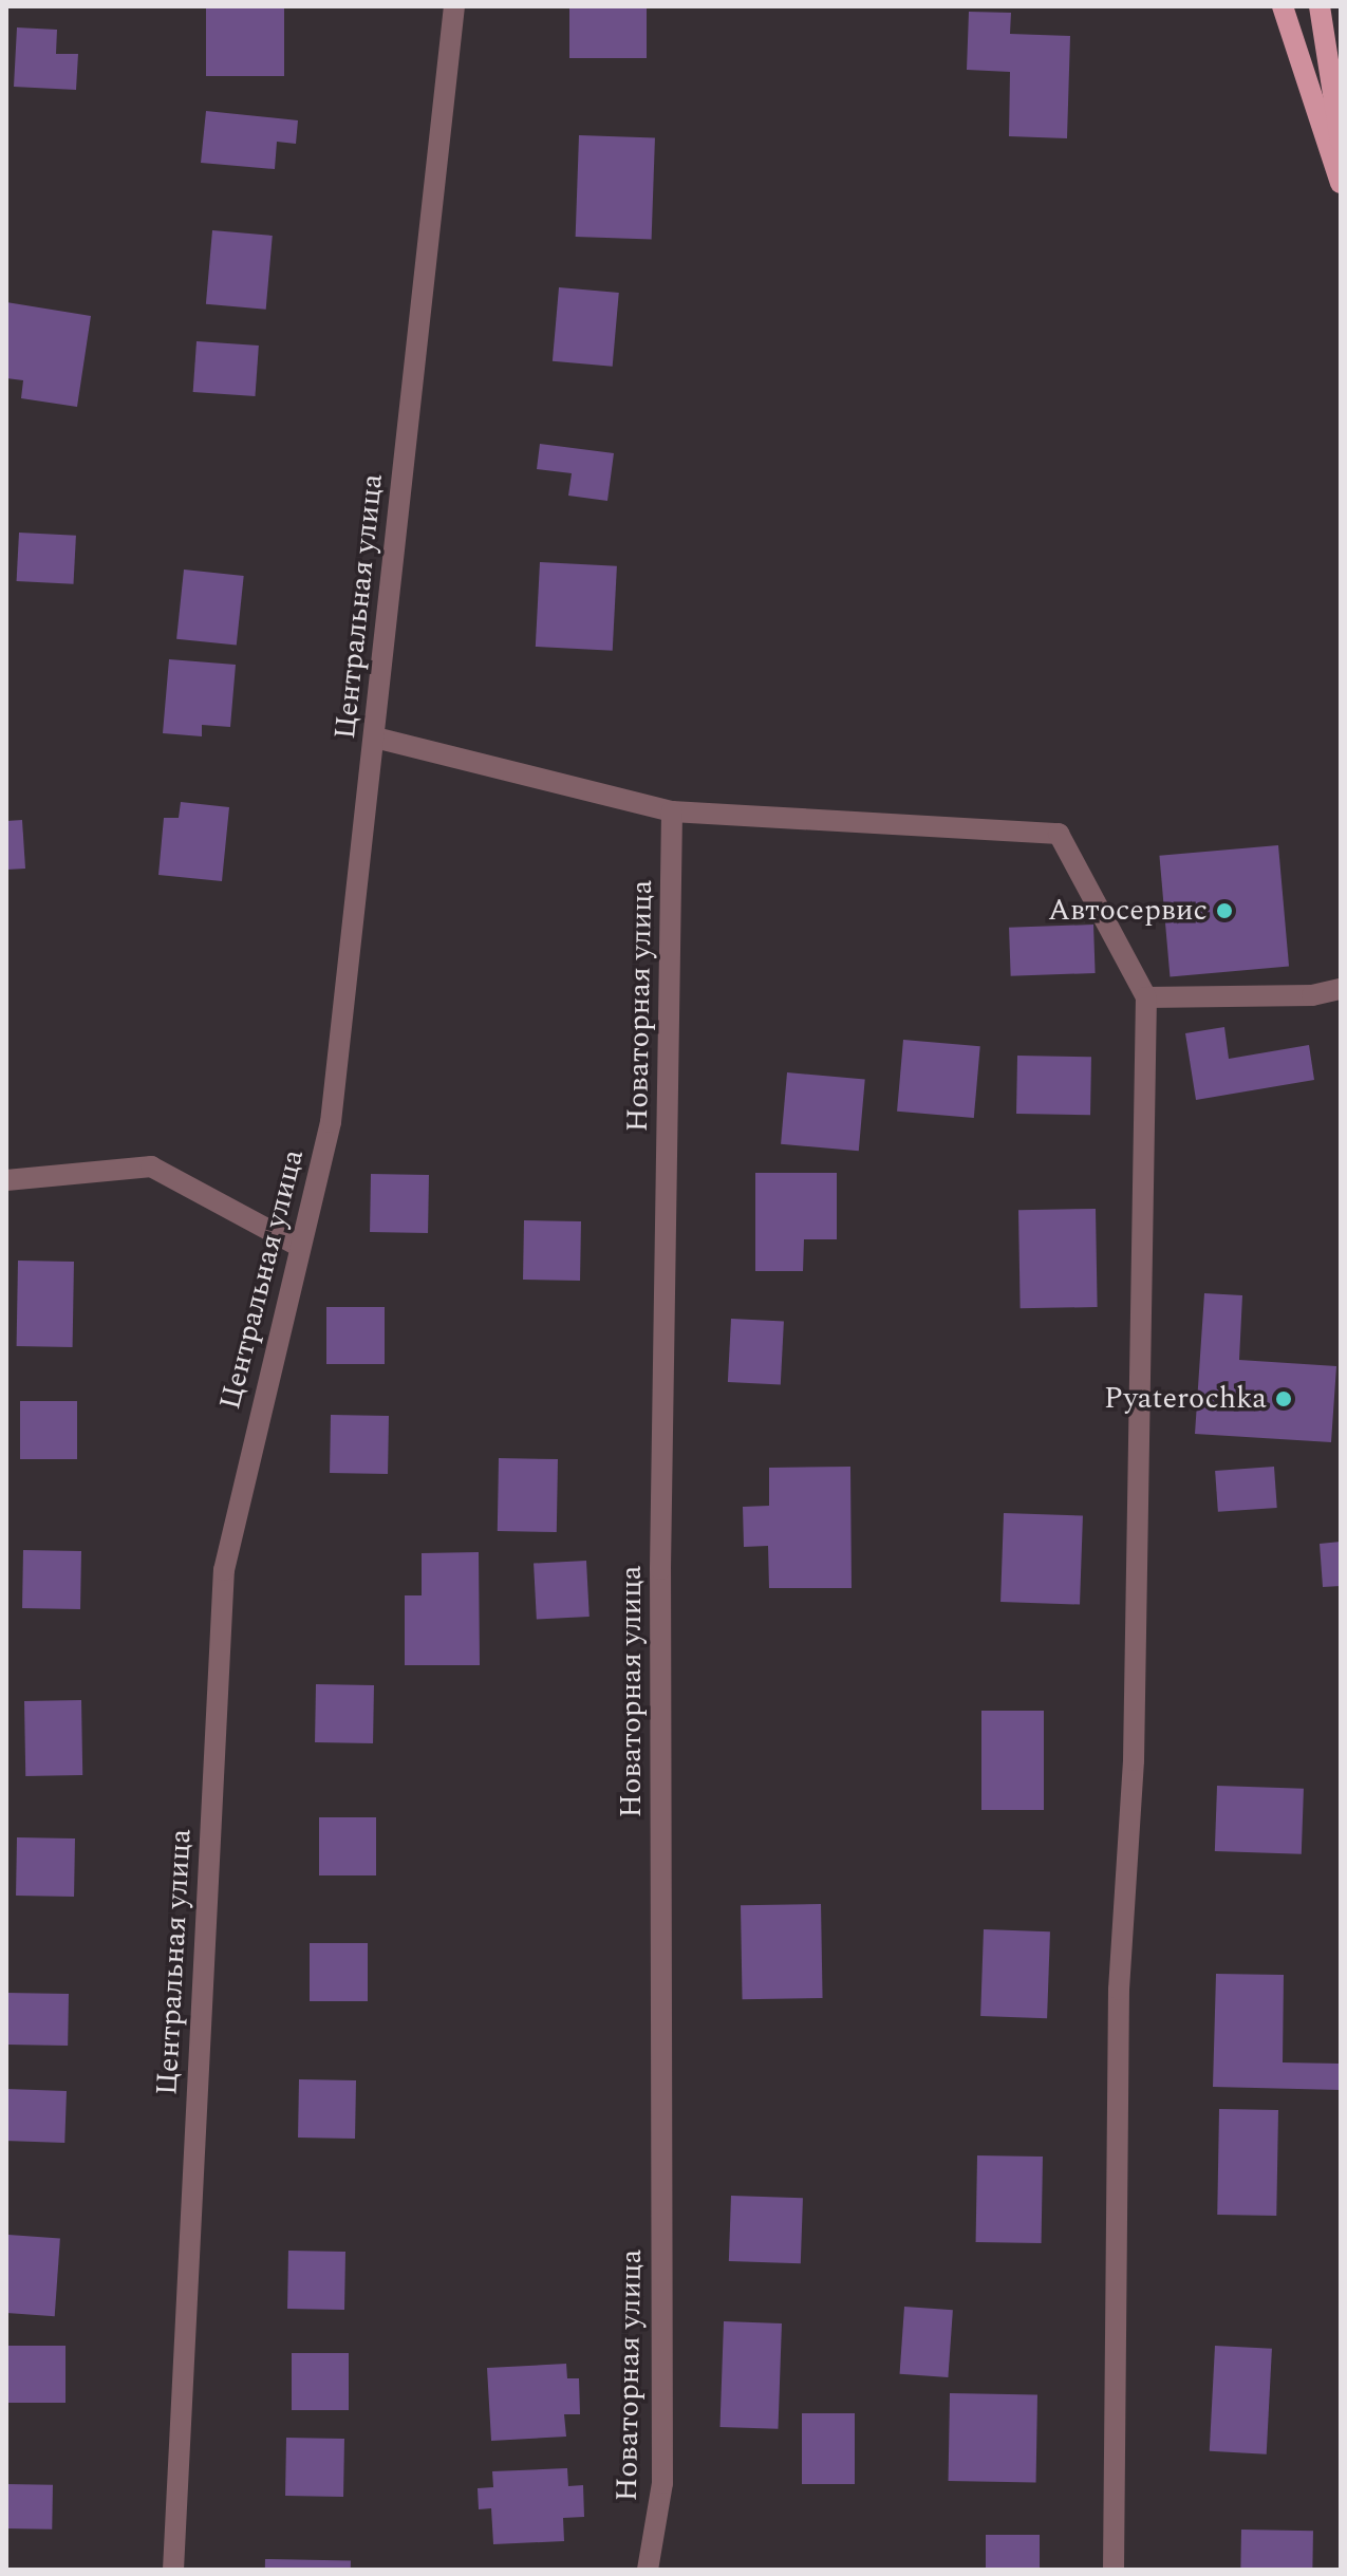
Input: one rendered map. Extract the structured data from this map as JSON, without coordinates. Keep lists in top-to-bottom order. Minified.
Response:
{"streets":{"street":["Центральная улица","Новаторная улица"]},"places":["Автосервис","Pyaterochka"]}
